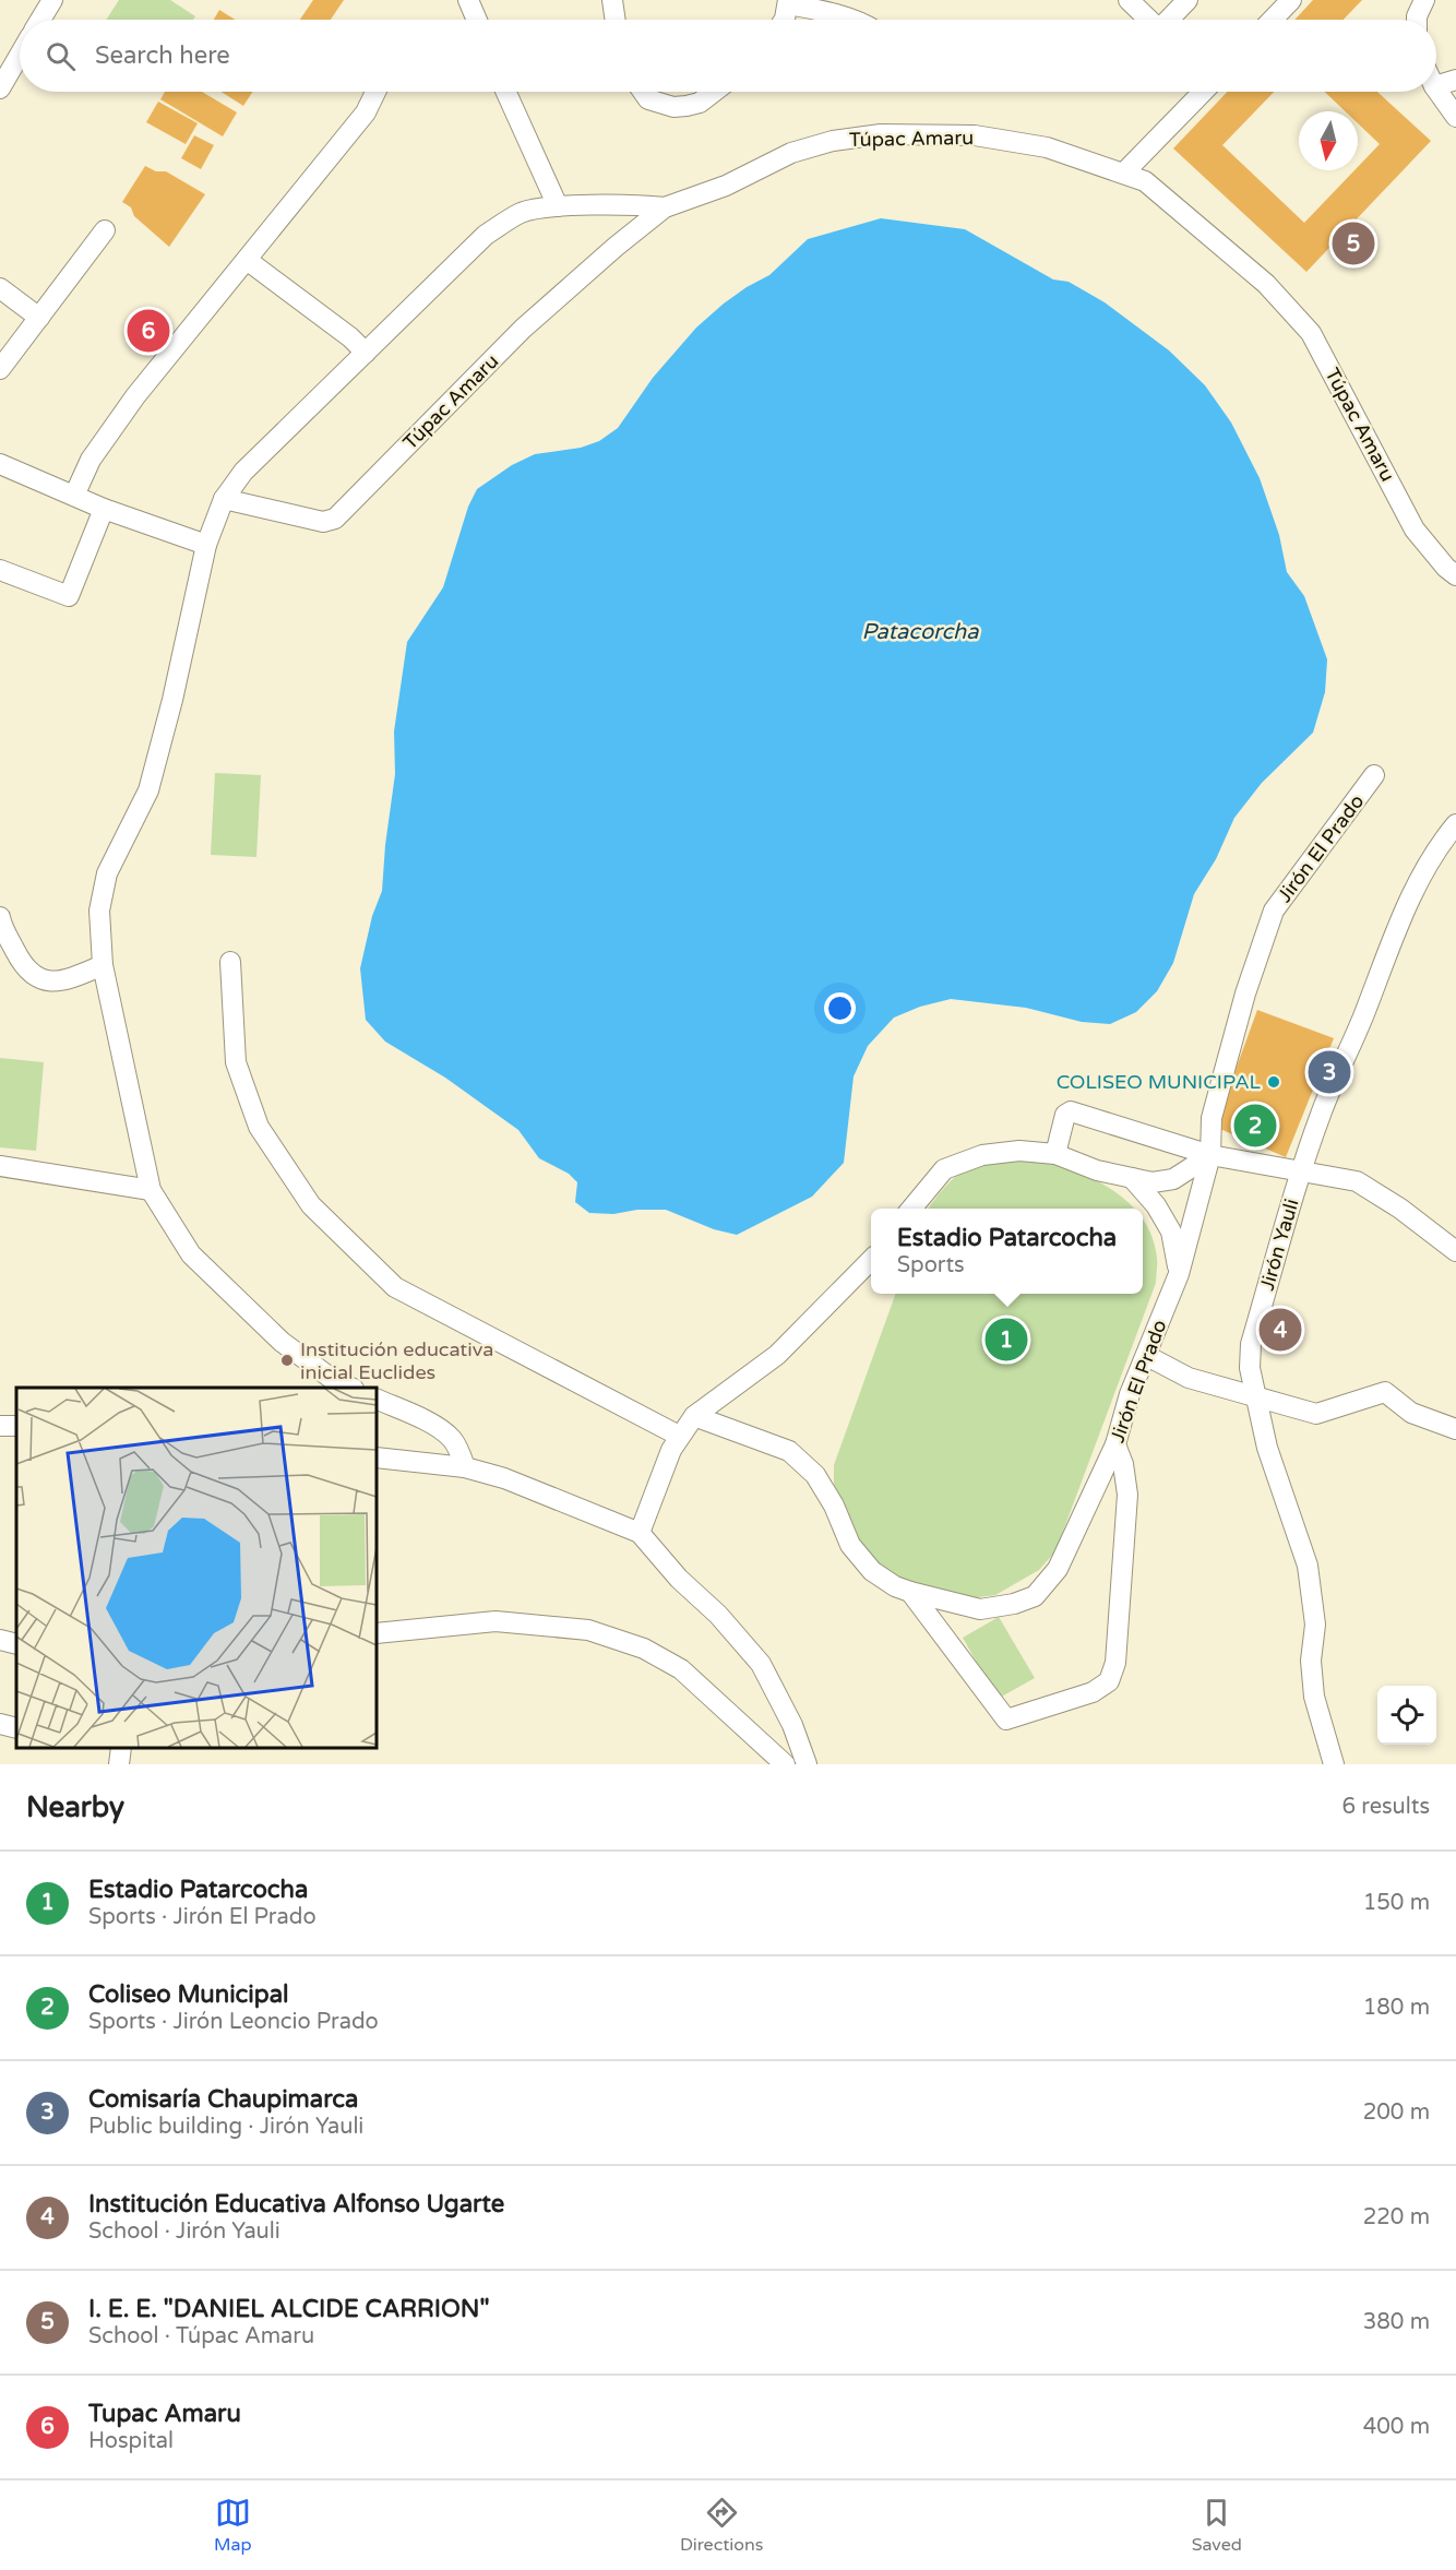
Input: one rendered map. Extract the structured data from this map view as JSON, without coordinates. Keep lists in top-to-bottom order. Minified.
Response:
{"streets":{"street":["Túpac Amaru","Jirón El Prado","Jirón Yauli"]},"water":["Patacorcha"],"places":["COLISEO MUNICIPAL","Institución educativa inicial Euclides"],"north":"bottom","page":{"search":"Search here","pins":["5","6","3","2","4","1"],"popup":["Estadio Patarcocha","Sports"],"heading":["Nearby","6 results"],"list":[{"mark":"1","name":"Estadio Patarcocha","note":"Sports · Jirón El Prado","value":"150 m"},{"mark":"2","name":"Coliseo Municipal","note":"Sports · Jirón Leoncio Prado","value":"180 m"},{"mark":"3","name":"Comisaría Chaupimarca","note":"Public building · Jirón Yauli","value":"200 m"},{"mark":"4","name":"Institución Educativa Alfonso Ugarte","note":"School · Jirón Yauli","value":"220 m"},{"mark":"5","name":"I. E. E. \"DANIEL ALCIDE CARRION\"","note":"School · Túpac Amaru","value":"380 m"},{"mark":"6","name":"Tupac Amaru","note":"Hospital","value":"400 m"}],"nav":["Map","Directions","Saved"]}}
